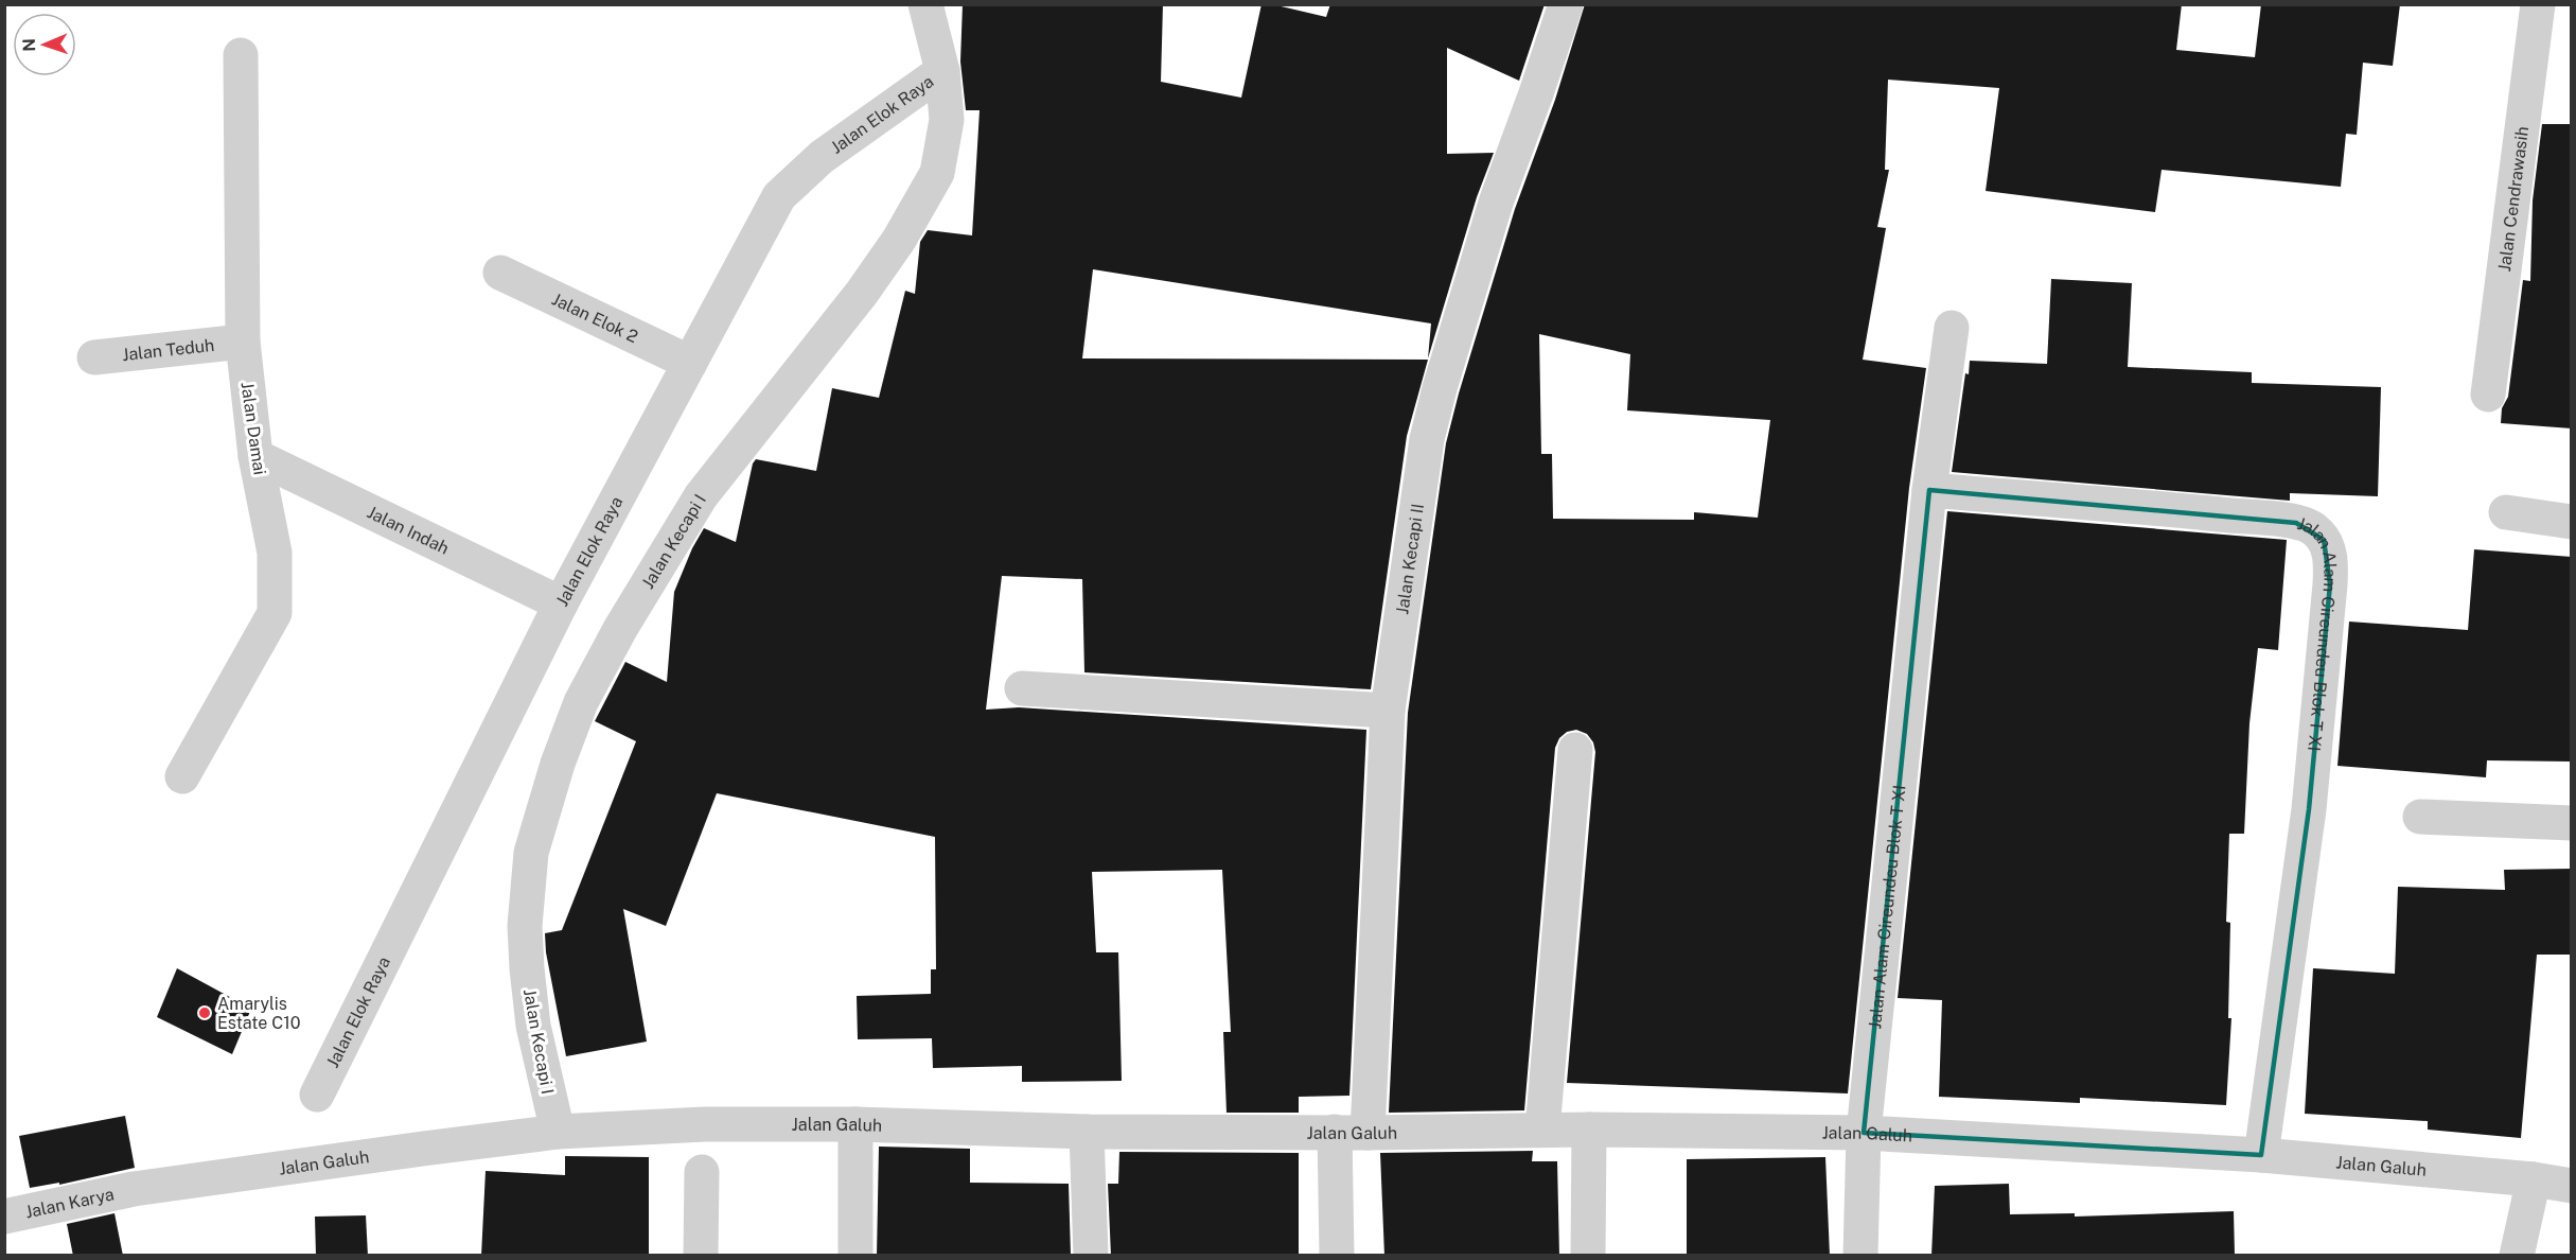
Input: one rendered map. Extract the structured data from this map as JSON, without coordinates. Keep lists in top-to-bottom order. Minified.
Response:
{"streets":{"street":["Jalan Elok Raya","Jalan Cendrawasih","Jalan Elok 2","Jalan Teduh","Jalan Damai","Jalan Indah","Jalan Kecapi I","Jalan Kecapi II","Jalan Alam Cireundeu Blok T XI","Jalan Galuh","Jalan Karya"]},"crossings":[["Jalan Elok Raya","Jalan Elok 2"],["Jalan Elok Raya","Jalan Indah"],["Jalan Elok Raya","Jalan Kecapi I"],["Jalan Teduh","Jalan Damai"],["Jalan Damai","Jalan Indah"],["Jalan Kecapi I","Jalan Galuh"],["Jalan Kecapi II","Jalan Galuh"],["Jalan Alam Cireundeu Blok T XI","Jalan Galuh"],["Jalan Galuh","Jalan Karya"]],"places":["Amarylis Estate C10"],"north":"left"}
